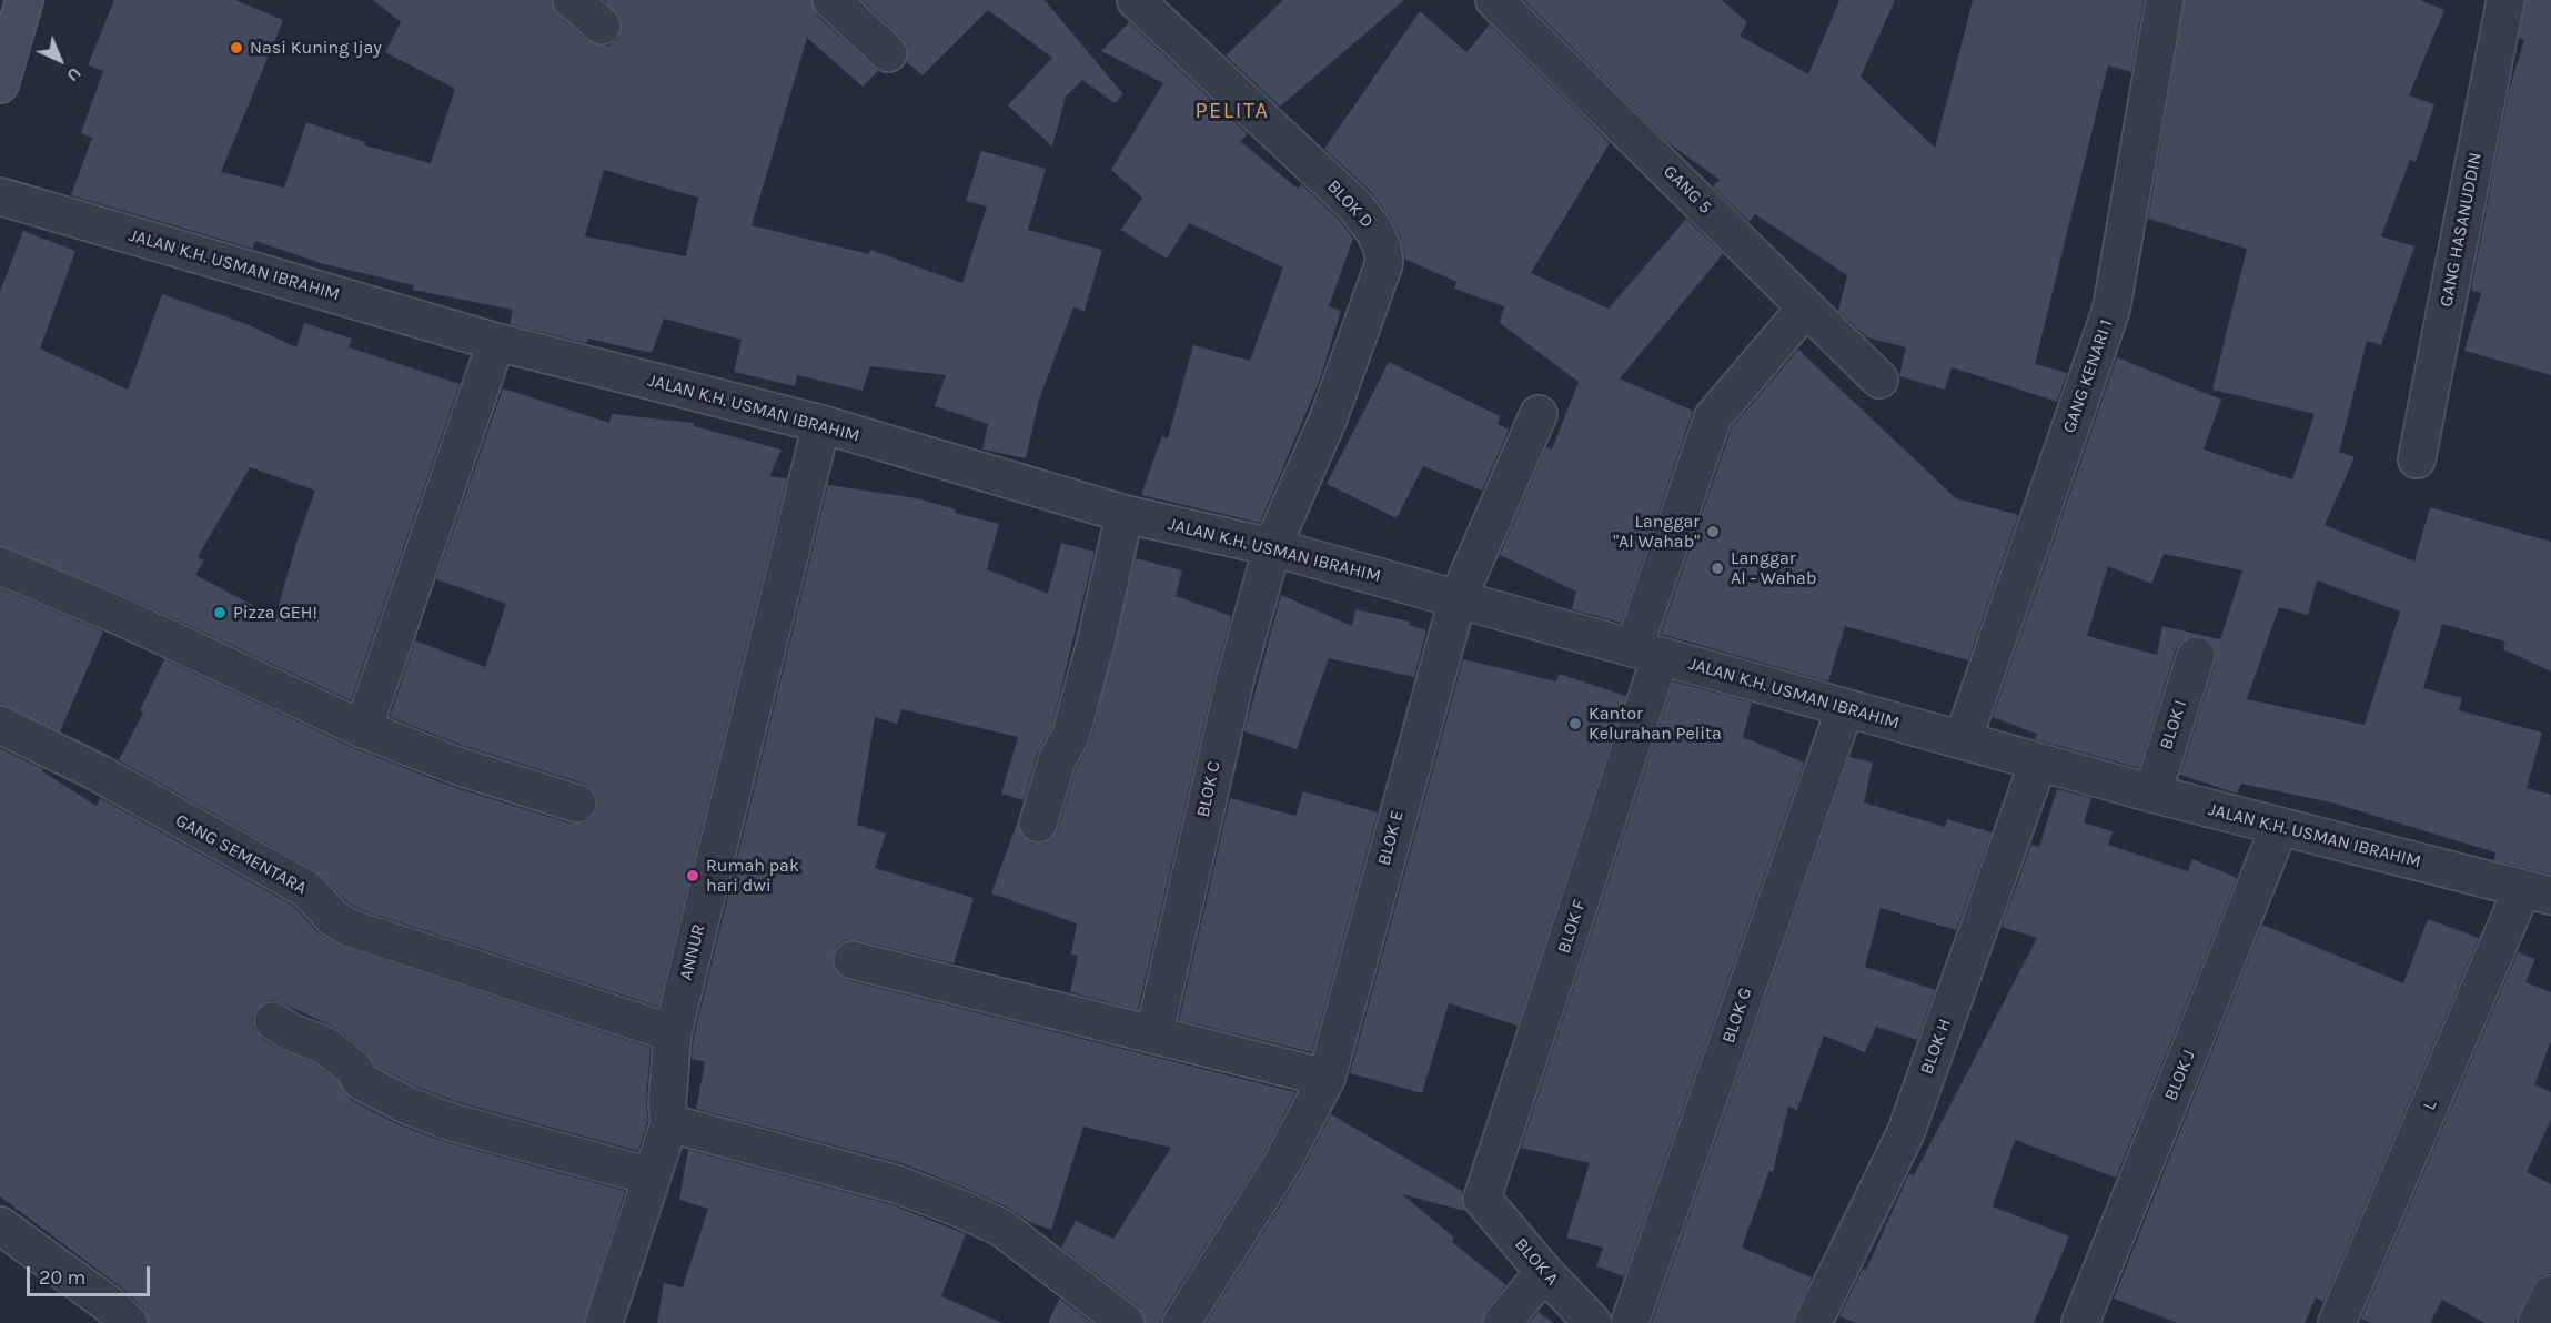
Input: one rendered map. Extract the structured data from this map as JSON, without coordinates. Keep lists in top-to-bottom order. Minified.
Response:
{"streets":{"street":["GANG 5","BLOK D","GANG HASANUDDIN","JALAN K.H. USMAN IBRAHIM","GANG KENARI 1","BLOK I","BLOK C","BLOK E","GANG SEMENTARA","BLOK F","ANNUR","BLOK G","BLOK H","BLOK J","L","BLOK A"]},"crossings":[["GANG 5","BLOK F"],["BLOK D","JALAN K.H. USMAN IBRAHIM"],["BLOK D","BLOK C"],["JALAN K.H. USMAN IBRAHIM","GANG KENARI 1"],["JALAN K.H. USMAN IBRAHIM","BLOK I"],["JALAN K.H. USMAN IBRAHIM","BLOK C"],["JALAN K.H. USMAN IBRAHIM","BLOK E"],["JALAN K.H. USMAN IBRAHIM","BLOK F"],["JALAN K.H. USMAN IBRAHIM","ANNUR"],["JALAN K.H. USMAN IBRAHIM","BLOK G"],["JALAN K.H. USMAN IBRAHIM","BLOK H"],["JALAN K.H. USMAN IBRAHIM","BLOK J"],["JALAN K.H. USMAN IBRAHIM","L"],["GANG SEMENTARA","ANNUR"],["BLOK F","BLOK A"]],"districts":["PELITA"],"places":["Nasi Kuning Ijay","Langgar \"Al Wahab\"","Langgar Al - Wahab","Pizza GEH!","Kantor Kelurahan Pelita","Rumah pak hari dwi"],"scale_bar":"20 m","north":"bottom right"}
